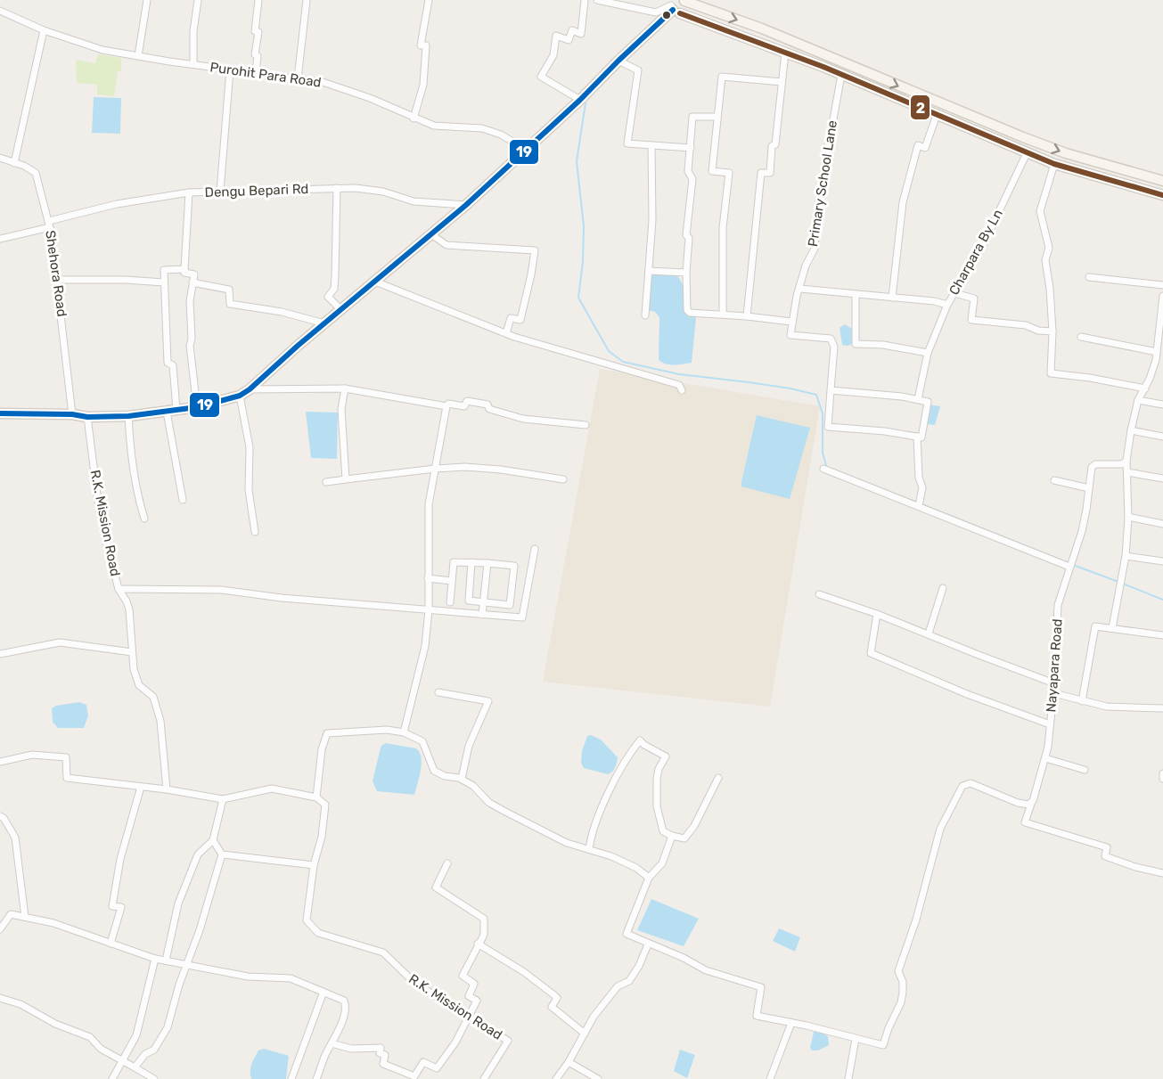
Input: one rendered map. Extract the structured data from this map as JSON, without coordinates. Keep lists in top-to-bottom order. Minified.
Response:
{"streets":{"street":["Purohit Para Road","Primary School Lane","Dengu Bepari Rd","Charpara By Ln","Shehora Road","R.K. Mission Road","Nayapara Road"]},"crossings":[["Primary School Lane","Charpara By Ln"],["Dengu Bepari Rd","Shehora Road"]],"lines":["transit line 19","transit line 2"]}
